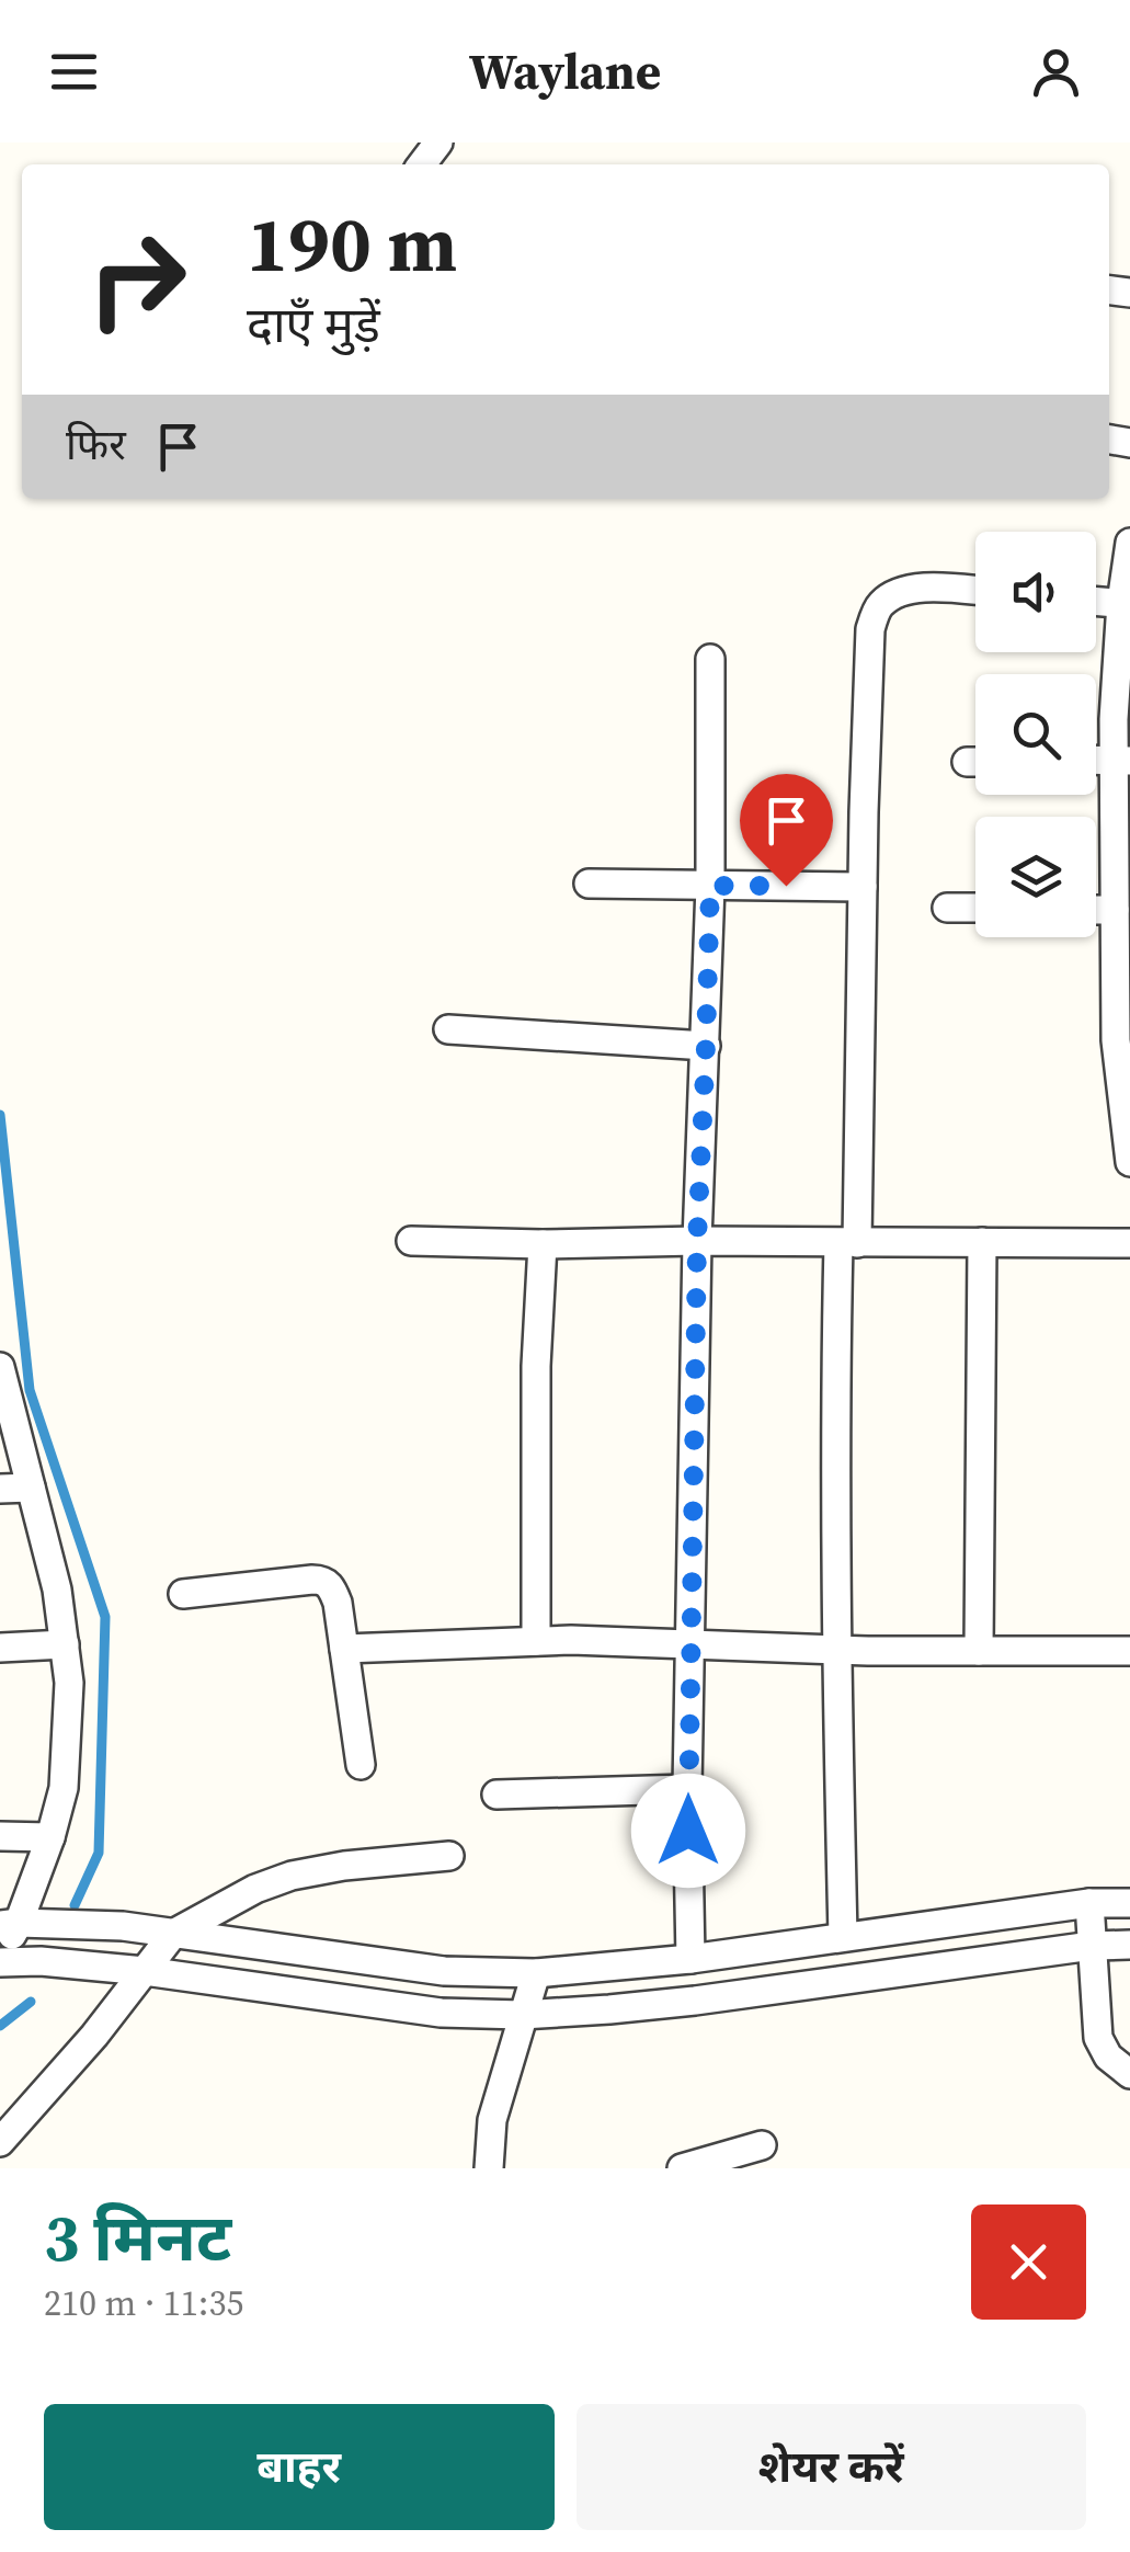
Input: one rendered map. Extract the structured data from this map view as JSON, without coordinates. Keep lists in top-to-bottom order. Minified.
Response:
{"page":{"header":"Waylane","turn":["190 m","दाएँ मुड़ें"],"then":"फिर","heading":["3 मिनट","210 m · 11:35"],"buttons":["बाहर","शेयर करें"]}}
